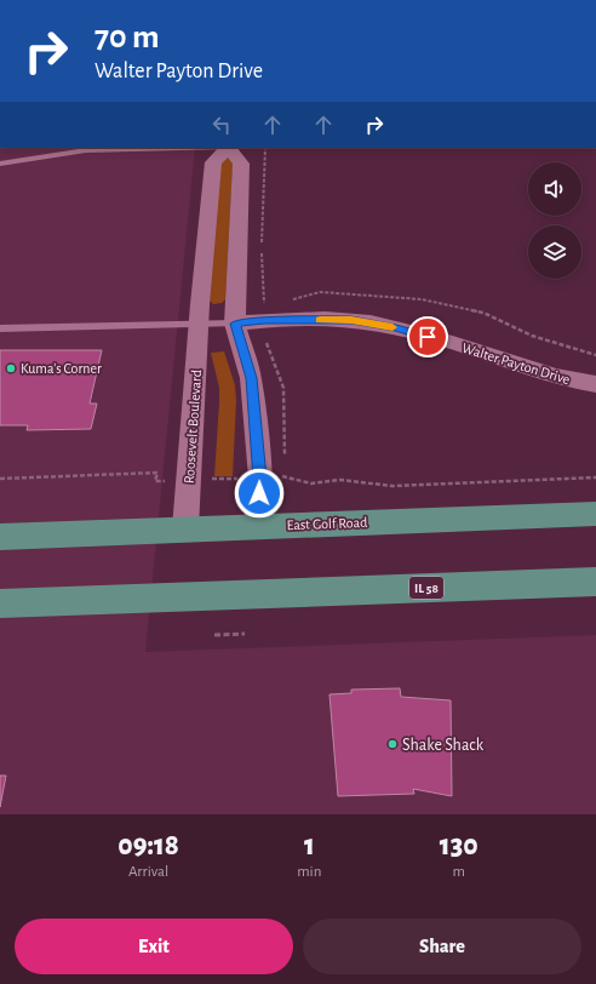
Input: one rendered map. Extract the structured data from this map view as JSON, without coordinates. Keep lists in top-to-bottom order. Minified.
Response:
{"streets":{"main road":["East Golf Road","IL 58"],"street":["Walter Payton Drive","Roosevelt Boulevard"]},"crossings":[["Roosevelt Boulevard","East Golf Road"]],"places":["Kuma's Corner","Shake Shack"],"page":{"turn":["70 m","Walter Payton Drive"],"eta":["09:18","Arrival","1","min","130","m"],"buttons":["Exit","Share"]}}
